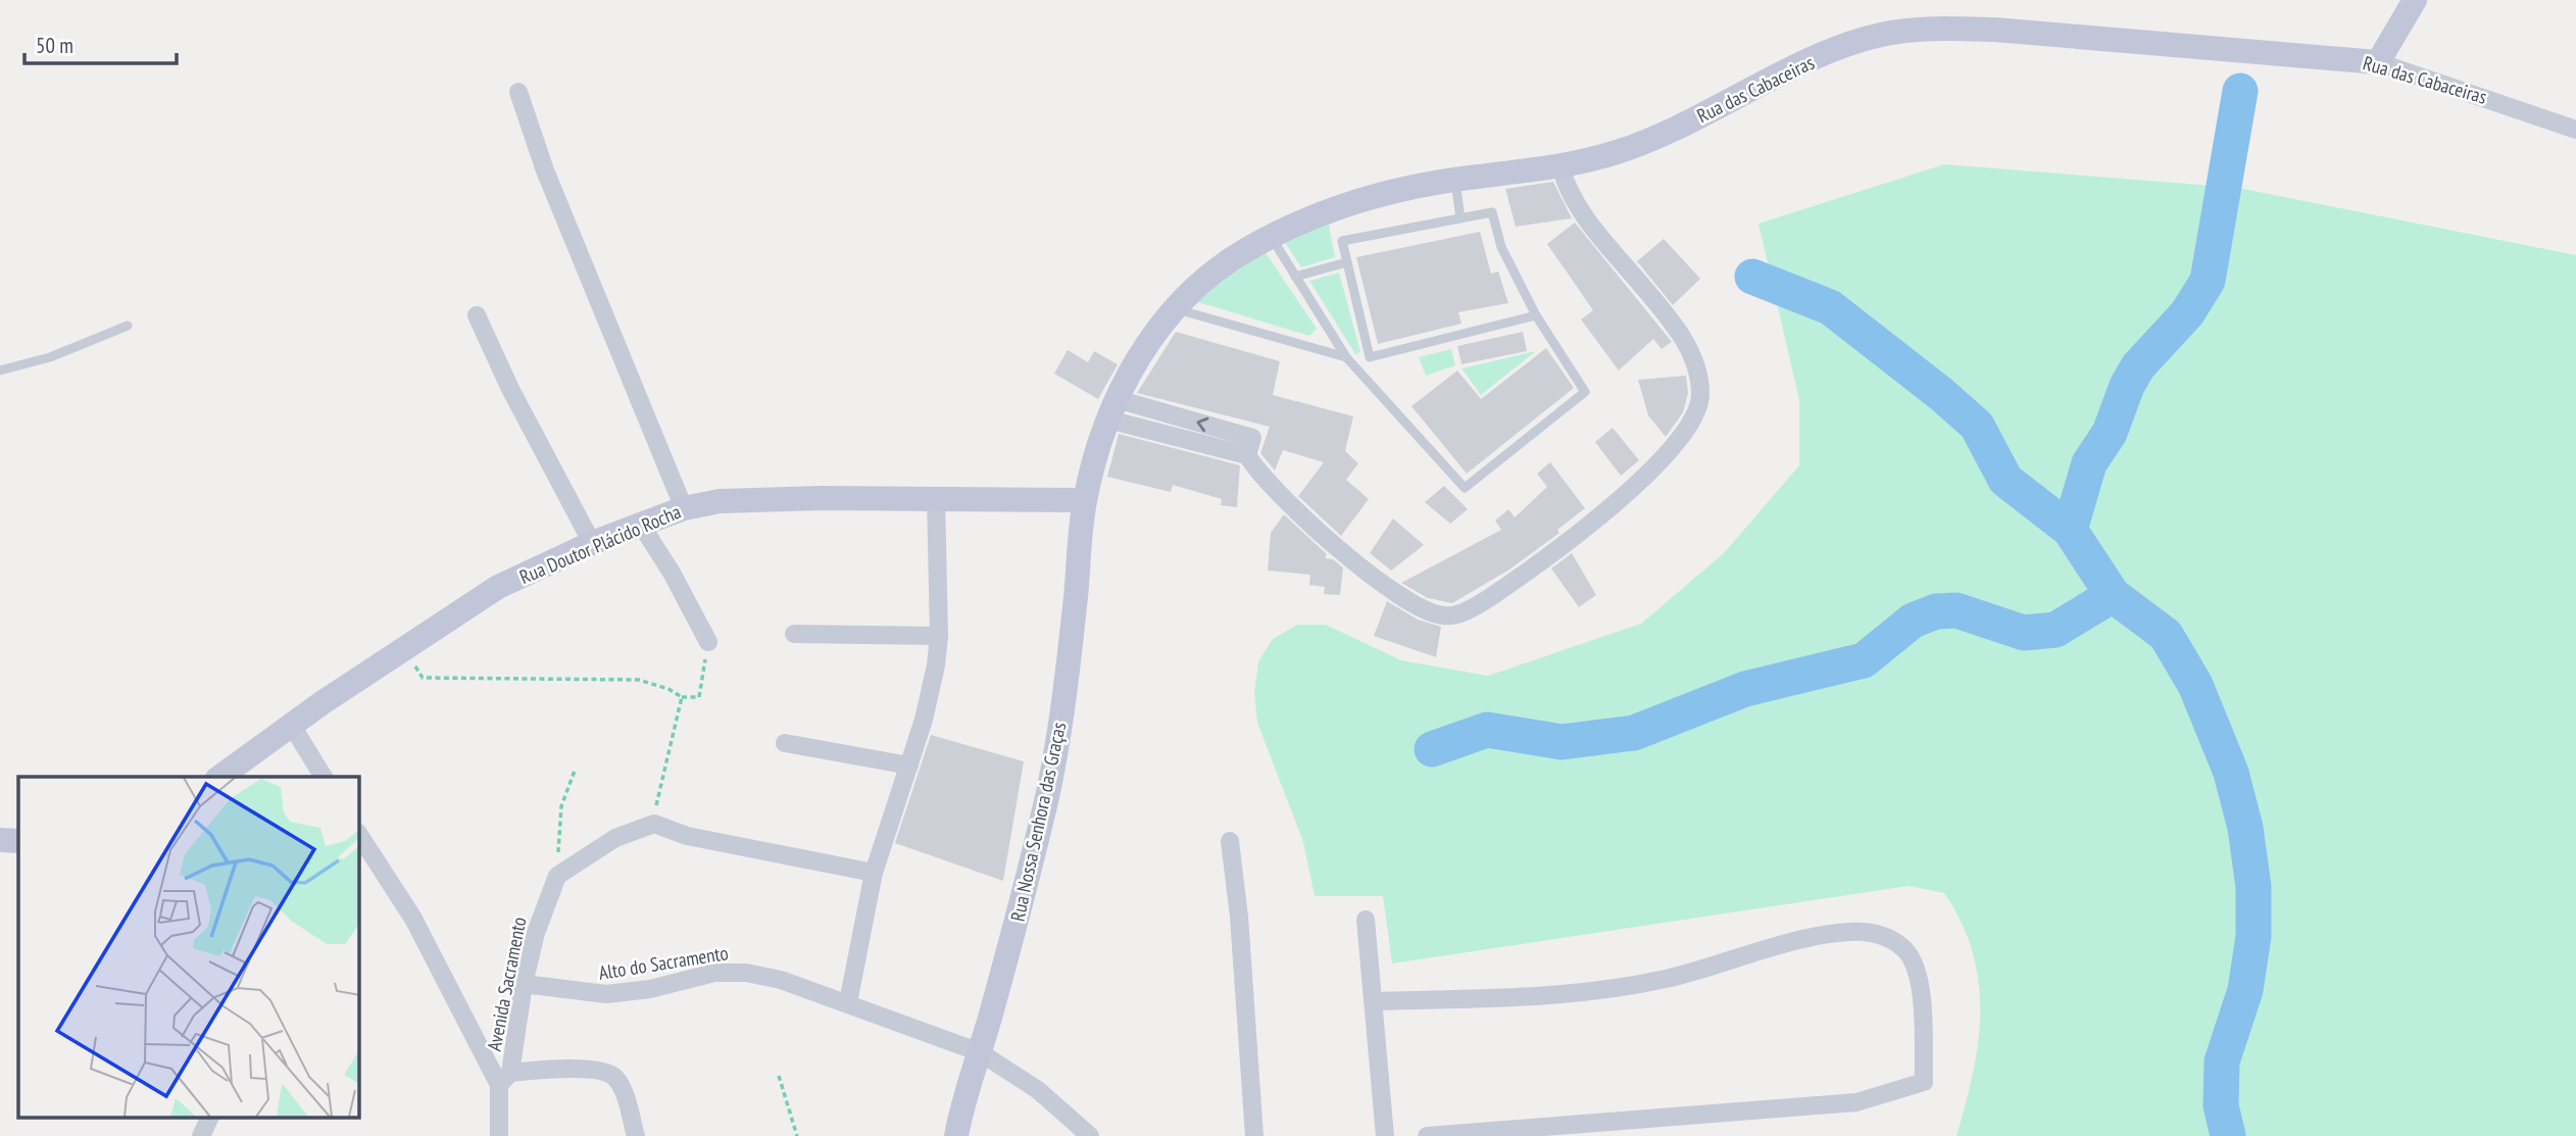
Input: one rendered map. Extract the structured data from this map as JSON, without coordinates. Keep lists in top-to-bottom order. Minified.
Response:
{"streets":{"street":["Rua das Cabaceiras","Rua Doutor Plácido Rocha","Rua Nossa Senhora das Graças","Alto do Sacramento","Avenida Sacramento"]},"crossings":[["Rua das Cabaceiras","Rua Doutor Plácido Rocha"],["Rua das Cabaceiras","Rua Nossa Senhora das Graças"],["Rua Doutor Plácido Rocha","Rua Nossa Senhora das Graças"],["Rua Nossa Senhora das Graças","Alto do Sacramento"],["Alto do Sacramento","Avenida Sacramento"]],"scale_bar":"50 m"}
